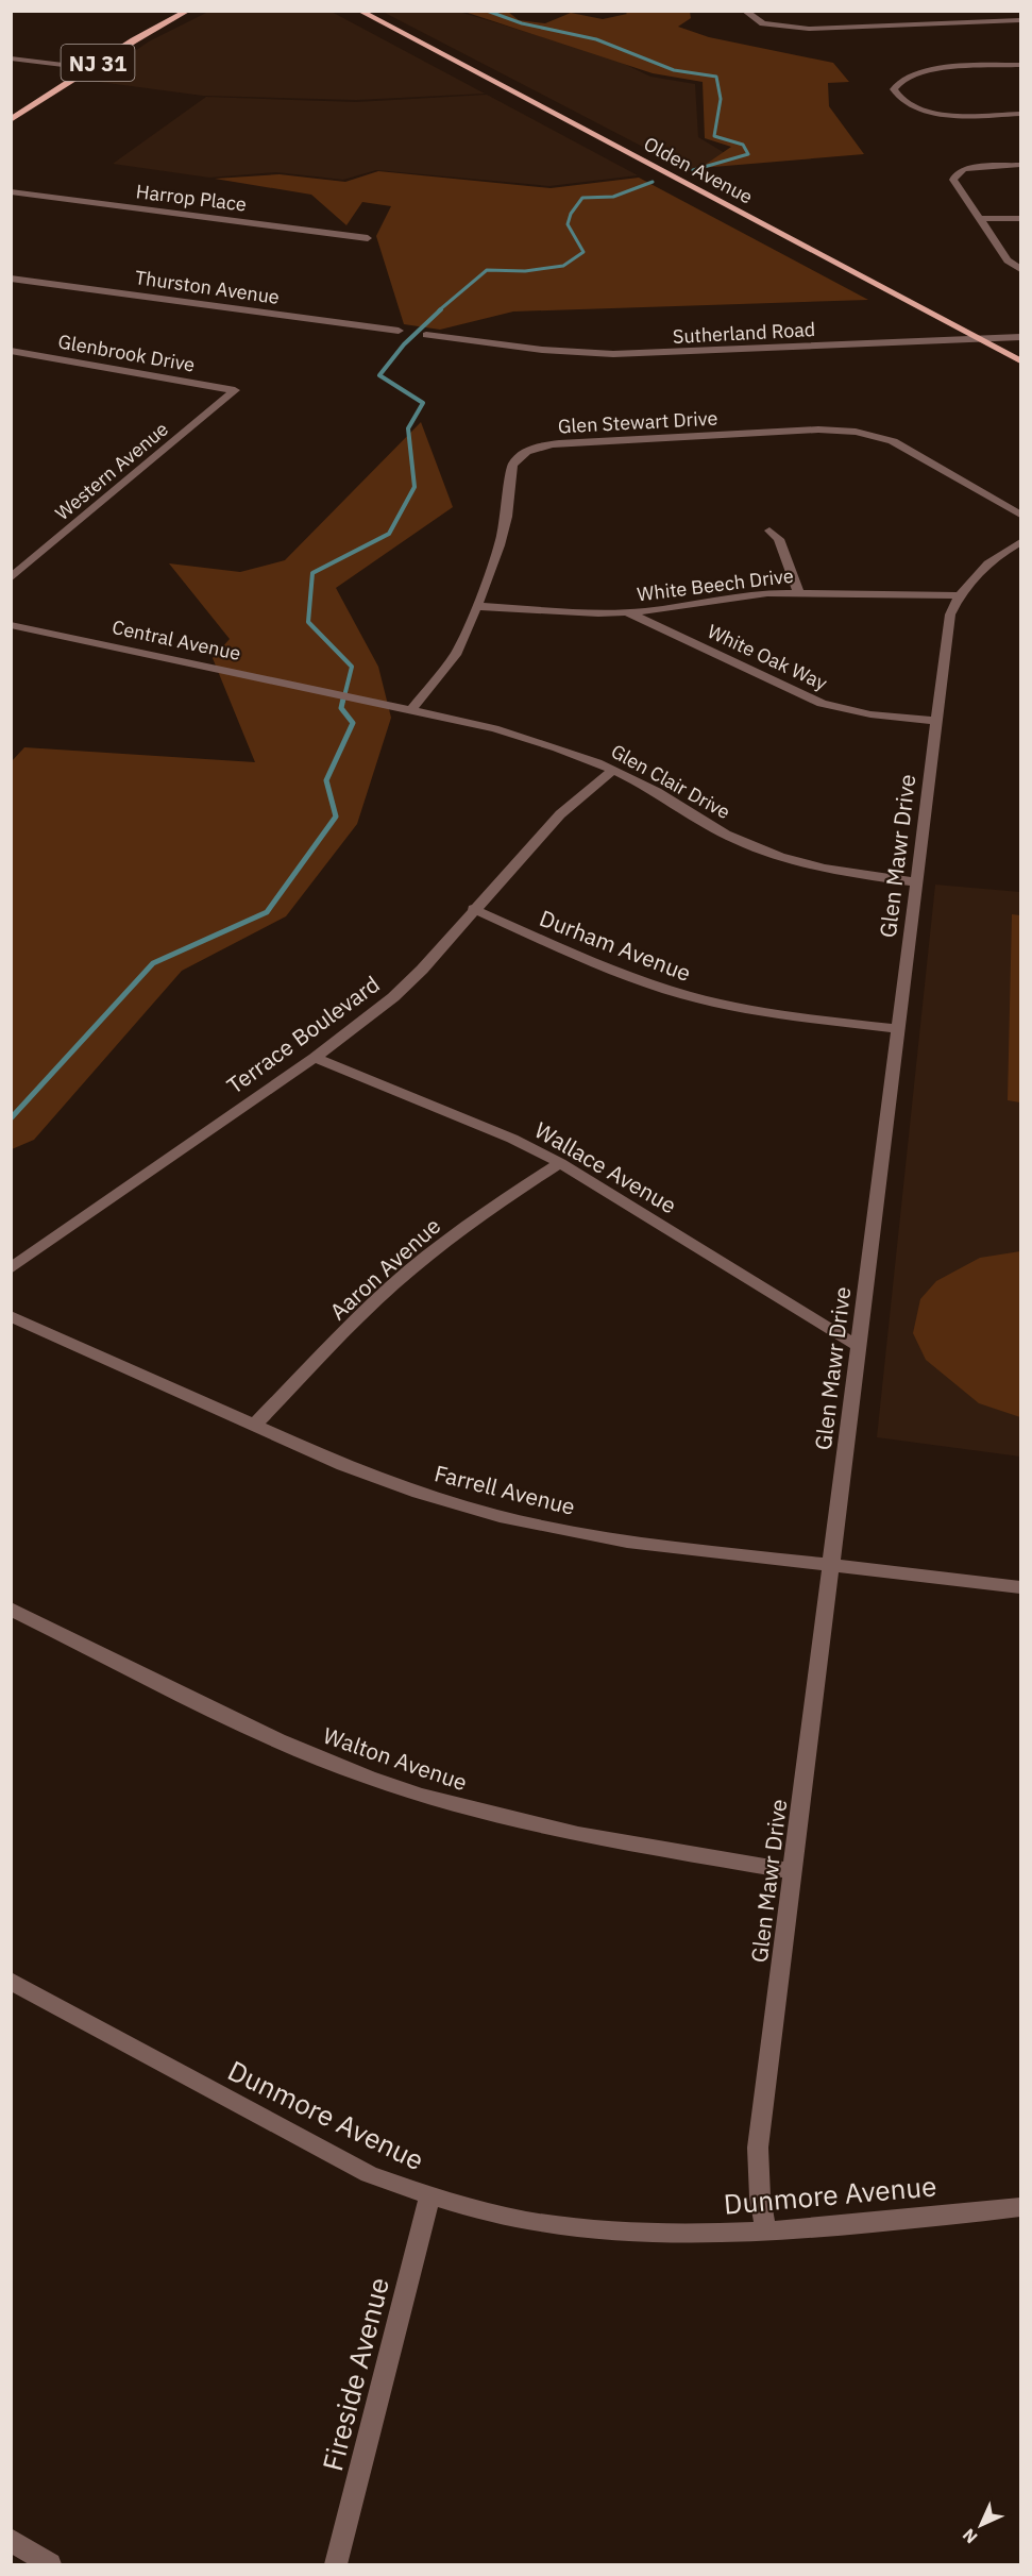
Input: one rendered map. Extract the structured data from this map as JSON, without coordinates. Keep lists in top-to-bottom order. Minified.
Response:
{"streets":{"main road":["NJ 31","Olden Avenue"],"street":["Harrop Place","Thurston Avenue","Sutherland Road","Glenbrook Drive","Glen Stewart Drive","Western Avenue","White Beech Drive","Central Avenue","White Oak Way","Glen Clair Drive","Glen Mawr Drive","Durham Avenue","Terrace Boulevard","Wallace Avenue","Aaron Avenue","Farrell Avenue","Walton Avenue","Dunmore Avenue","Fireside Avenue"]},"crossings":[["Olden Avenue","Sutherland Road"],["Glenbrook Drive","Western Avenue"],["Glen Stewart Drive","White Beech Drive"],["Glen Stewart Drive","Glen Clair Drive"],["White Beech Drive","White Oak Way"],["White Beech Drive","Glen Mawr Drive"],["Central Avenue","Glen Clair Drive"],["White Oak Way","Glen Mawr Drive"],["Glen Clair Drive","Glen Mawr Drive"],["Glen Clair Drive","Terrace Boulevard"],["Glen Mawr Drive","Durham Avenue"],["Glen Mawr Drive","Wallace Avenue"],["Glen Mawr Drive","Farrell Avenue"],["Glen Mawr Drive","Walton Avenue"],["Glen Mawr Drive","Dunmore Avenue"],["Durham Avenue","Terrace Boulevard"],["Terrace Boulevard","Wallace Avenue"],["Wallace Avenue","Aaron Avenue"],["Aaron Avenue","Farrell Avenue"],["Dunmore Avenue","Fireside Avenue"]],"north":"bottom left"}
